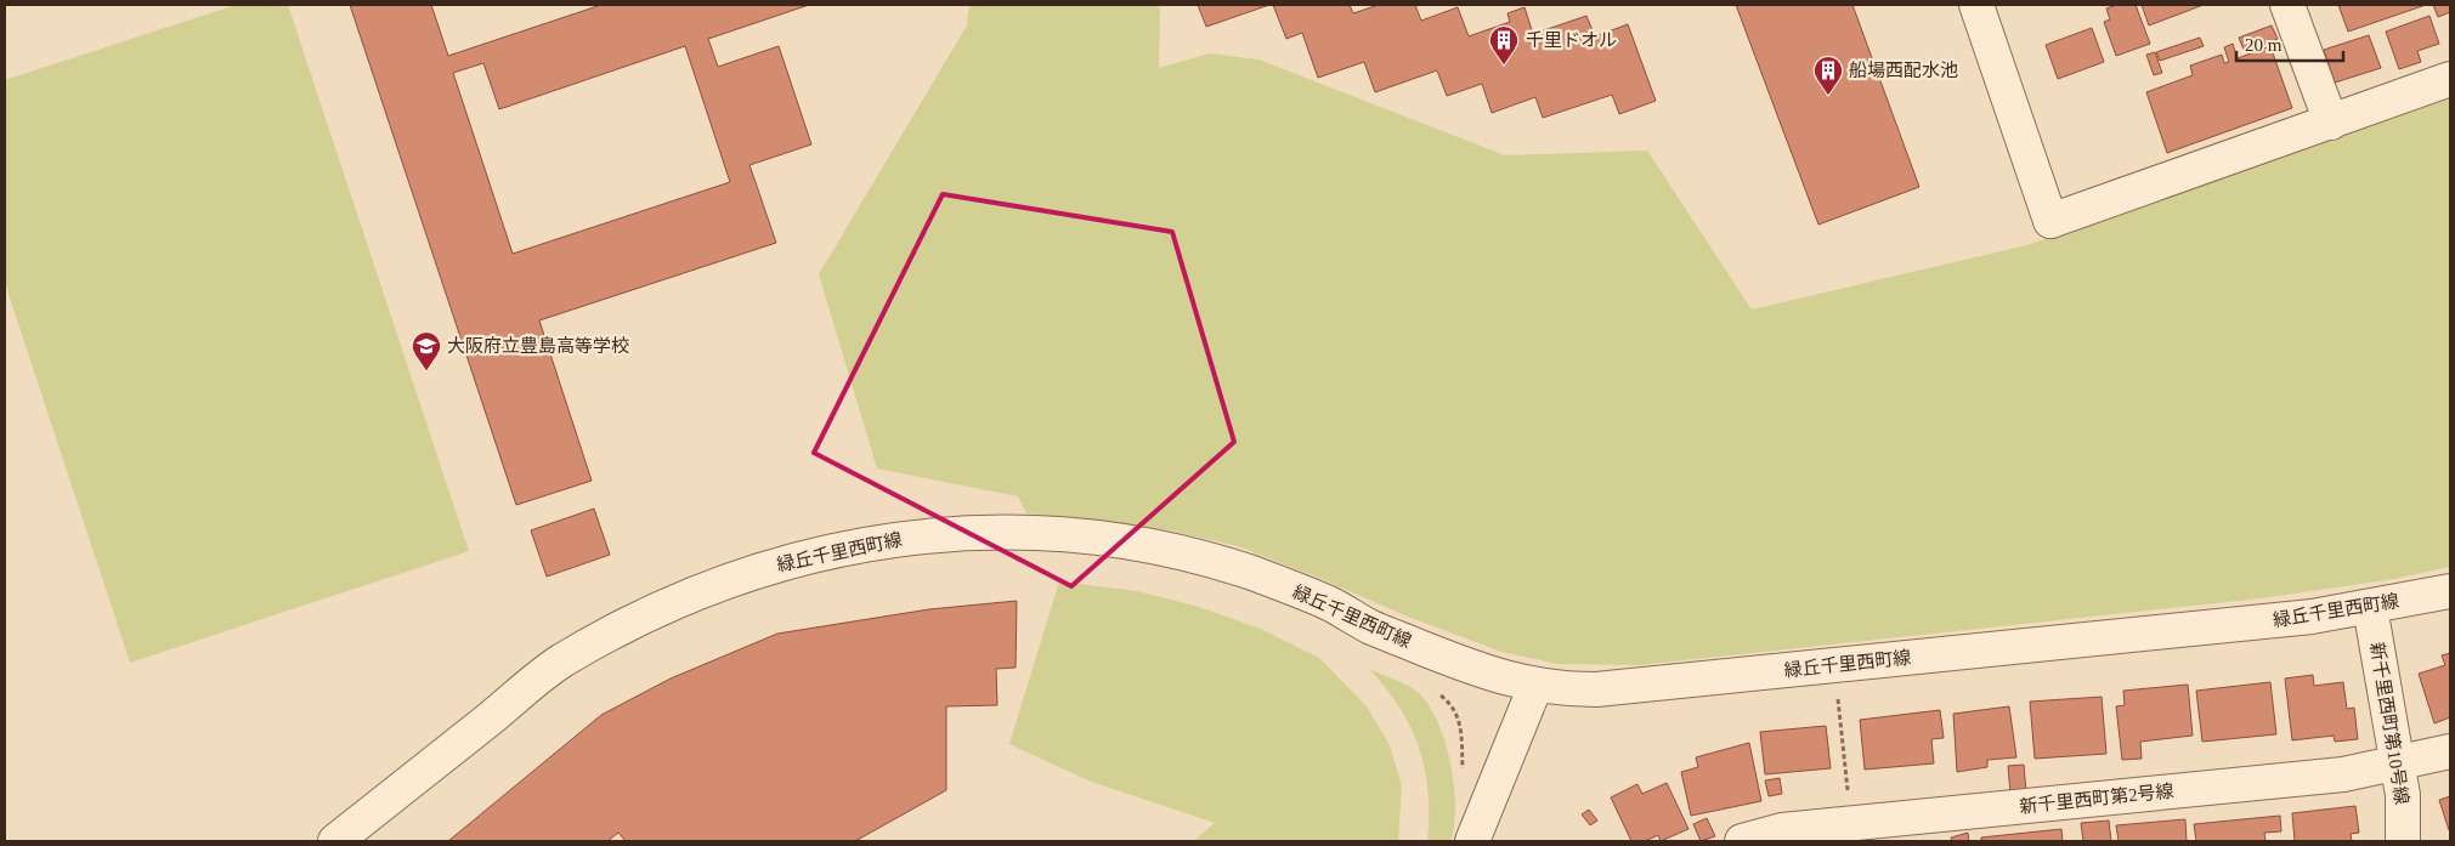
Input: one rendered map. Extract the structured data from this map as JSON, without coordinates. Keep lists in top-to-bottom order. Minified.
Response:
{"streets":{"street":["緑丘千里西町線","新千里西町第10号線","新千里西町第2号線"]},"crossings":[["緑丘千里西町線","新千里西町第10号線"],["新千里西町第10号線","新千里西町第2号線"]],"places":{"building":["千里ドオル","船場西配水池"],"school or university":["大阪府立豊島高等学校"]},"scale_bar":"20 m"}
